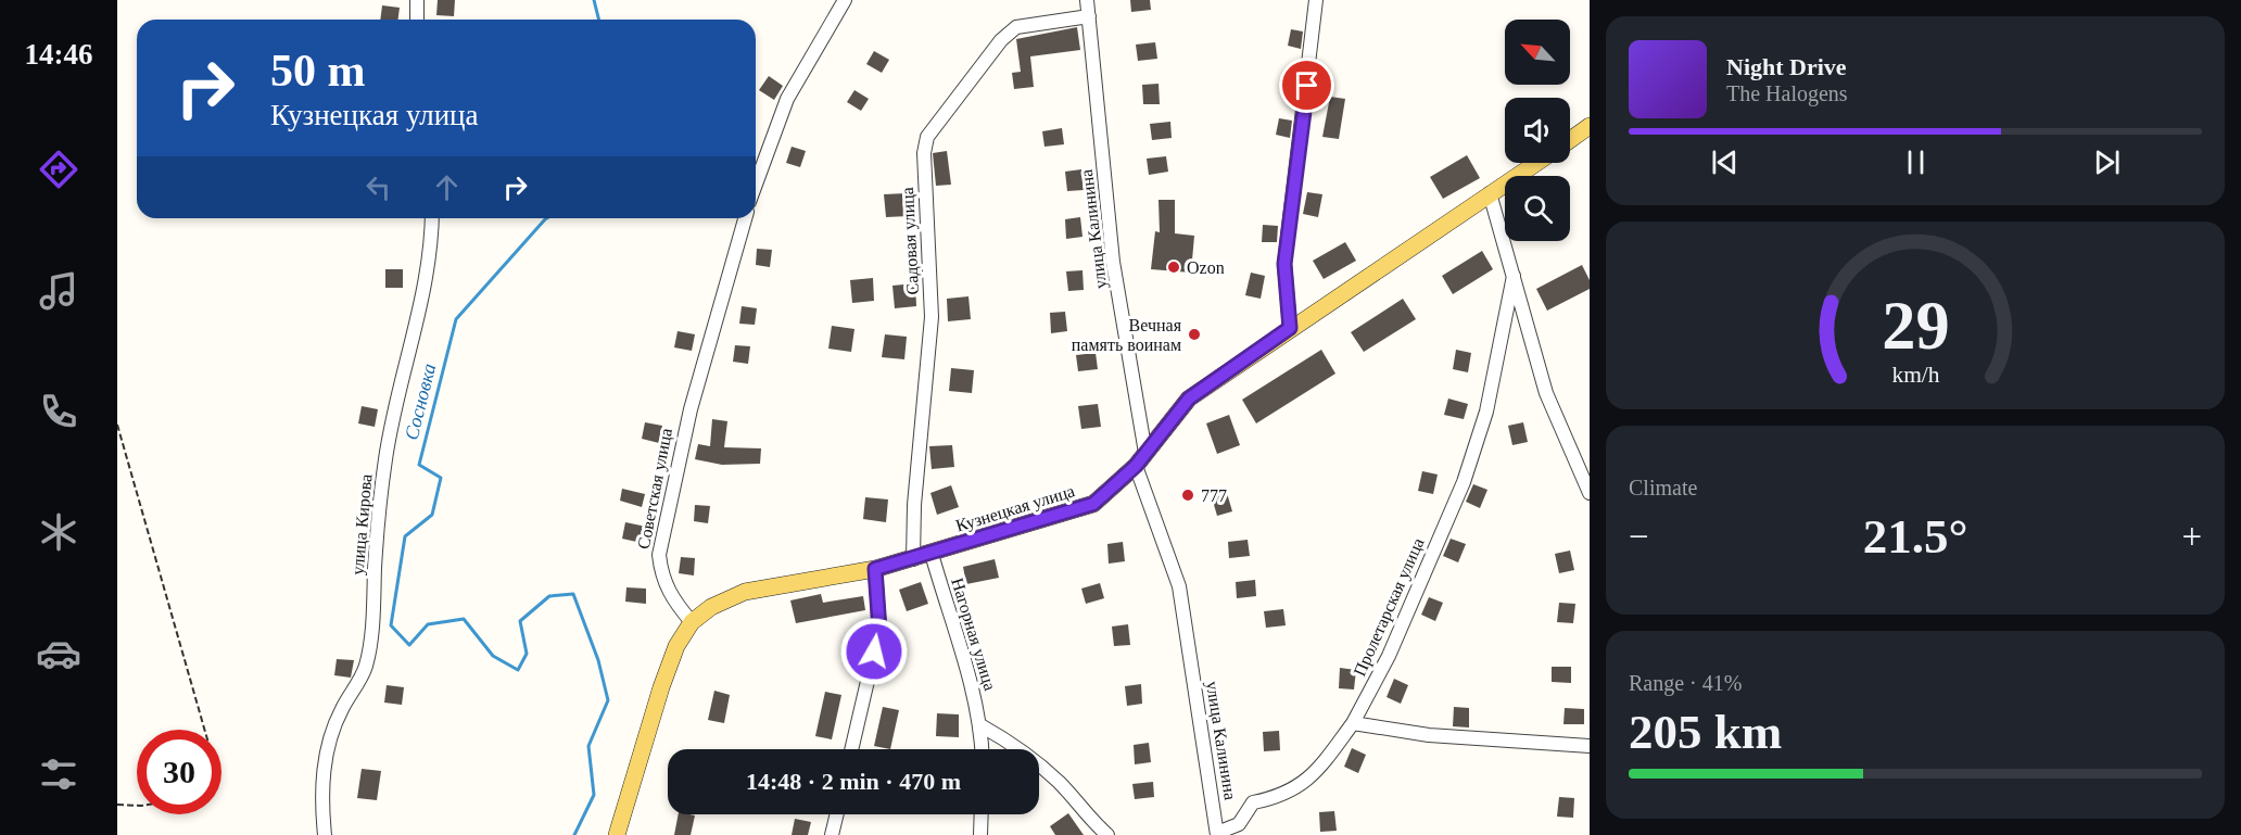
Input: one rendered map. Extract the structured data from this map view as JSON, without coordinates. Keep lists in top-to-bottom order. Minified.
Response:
{"streets":{"main road":["Кузнецкая улица"],"street":["улица Калинина","Садовая улица","Советская улица","улица Кирова","Пролетарская улица","Нагорная улица"]},"crossings":[["улица Калинина","Садовая улица"],["улица Калинина","Кузнецкая улица"],["улица Калинина","Пролетарская улица"],["Садовая улица","Кузнецкая улица"],["Советская улица","Кузнецкая улица"],["Кузнецкая улица","Пролетарская улица"],["Кузнецкая улица","Нагорная улица"]],"water":["Сосновка"],"places":["Ozon","Вечная память воинам","777"],"north":"top left","page":{"tabs":"14:46","turn":["50 m","Кузнецкая улица"],"song":["Night Drive","The Halogens"],"tile":["Climate",["Range · 41%","205 km"]],"heat":["−","21.5°","+"],"limit":"30","trip":"14:48 · 2 min · 470 m","gauge":["29","km/h"]}}
